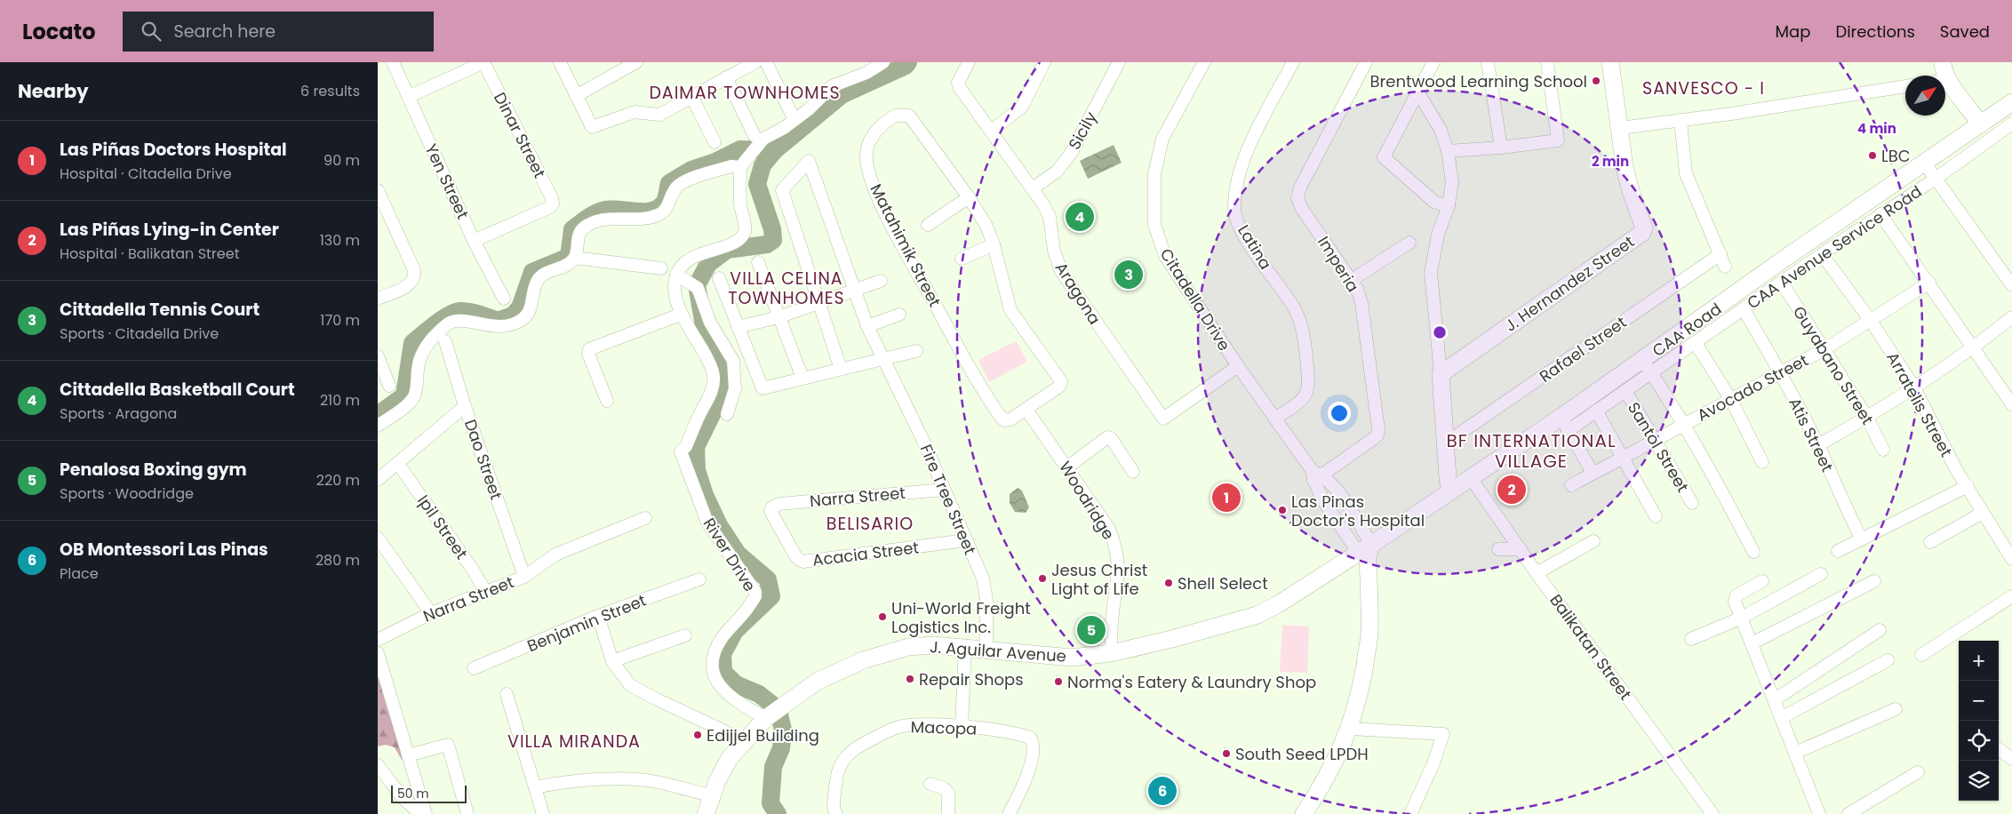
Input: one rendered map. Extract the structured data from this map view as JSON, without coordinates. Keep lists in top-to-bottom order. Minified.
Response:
{"streets":{"main road":["J. Hernandez Street","CAA Road","J. Aguilar Avenue"],"street":["Sicily","Dinar Street","Yen Street","Matahimik Street","Latina","CAA Avenue Service Road","Imperia","Aragona","Citadella Drive","Rafael Street","Guyabano Street","Avocado Street","Arratelis Street","Atis Street","Santol Street","Dao Street","Narra Street","Fire Tree Street","Woodridge","Ipil Street","Acacia Street","River Drive","Benjamin Street","Balikatan Street","Macopa"]},"crossings":[["Sicily","Aragona"],["Dinar Street","Yen Street"],["Matahimik Street","Woodridge"],["Latina","Citadella Drive"],["CAA Avenue Service Road","CAA Road"],["CAA Avenue Service Road","Guyabano Street"],["CAA Avenue Service Road","Arratelis Street"],["CAA Avenue Service Road","Atis Street"],["CAA Avenue Service Road","Santol Street"],["Imperia","Citadella Drive"],["Aragona","Citadella Drive"],["Citadella Drive","CAA Road"],["Citadella Drive","J. Aguilar Avenue"],["CAA Road","Balikatan Street"],["CAA Road","J. Aguilar Avenue"],["Guyabano Street","Avocado Street"],["Avocado Street","Arratelis Street"],["Avocado Street","Atis Street"],["Avocado Street","Santol Street"],["Dao Street","Narra Street"],["Narra Street","Fire Tree Street"],["Narra Street","Ipil Street"],["Narra Street","Acacia Street"],["Fire Tree Street","Acacia Street"],["Fire Tree Street","J. Aguilar Avenue"],["Woodridge","J. Aguilar Avenue"],["River Drive","J. Aguilar Avenue"]],"districts":["SANVESCO - I","DAIMAR TOWNHOMES","VILLA CELINA TOWNHOMES","BF INTERNATIONAL VILLAGE","BELISARIO","VILLA MIRANDA"],"places":["Brentwood Learning School","LBC","Las Pinas Doctor's Hospital","Jesus Christ Light of Life","Shell Select","Uni-World Freight Logistics Inc.","Repair Shops","Norma's Eatery & Laundry Shop","Edijjel Building","South Seed LPDH"],"scale_bar":"50 m","north":"top right","page":{"header":"Locato","search":"Search here","nav":["Map","Directions","Saved"],"heading":["Nearby","6 results"],"list":[{"mark":"1","name":"Las Piñas Doctors Hospital","note":"Hospital · Citadella Drive","value":"90 m"},{"mark":"2","name":"Las Piñas Lying-in Center","note":"Hospital · Balikatan Street","value":"130 m"},{"mark":"3","name":"Cittadella Tennis Court","note":"Sports · Citadella Drive","value":"170 m"},{"mark":"4","name":"Cittadella Basketball Court","note":"Sports · Aragona","value":"210 m"},{"mark":"5","name":"Penalosa Boxing gym","note":"Sports · Woodridge","value":"220 m"},{"mark":"6","name":"OB Montessori Las Pinas","note":"Place","value":"280 m"}],"pins":["4","3","2","1","5","6"],"map_buttons":["+","−"],"scale":"50 m"},"rings":["4 min","2 min"]}
